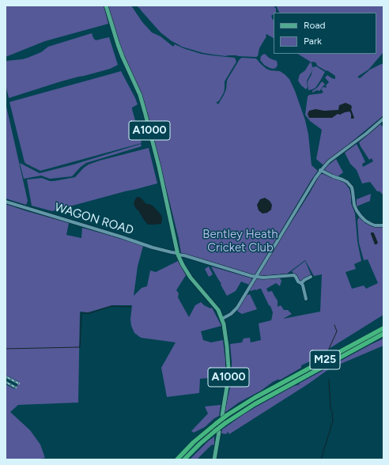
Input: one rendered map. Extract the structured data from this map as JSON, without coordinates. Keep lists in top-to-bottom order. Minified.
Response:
{"streets":{"highway":["M25"],"main road":["A1000"],"street":["WAGON ROAD"]},"crossings":[["A1000","WAGON ROAD"],["A1000","M25"]],"parks":["Bentley Heath Cricket Club"],"legend":["Road","Park"]}
